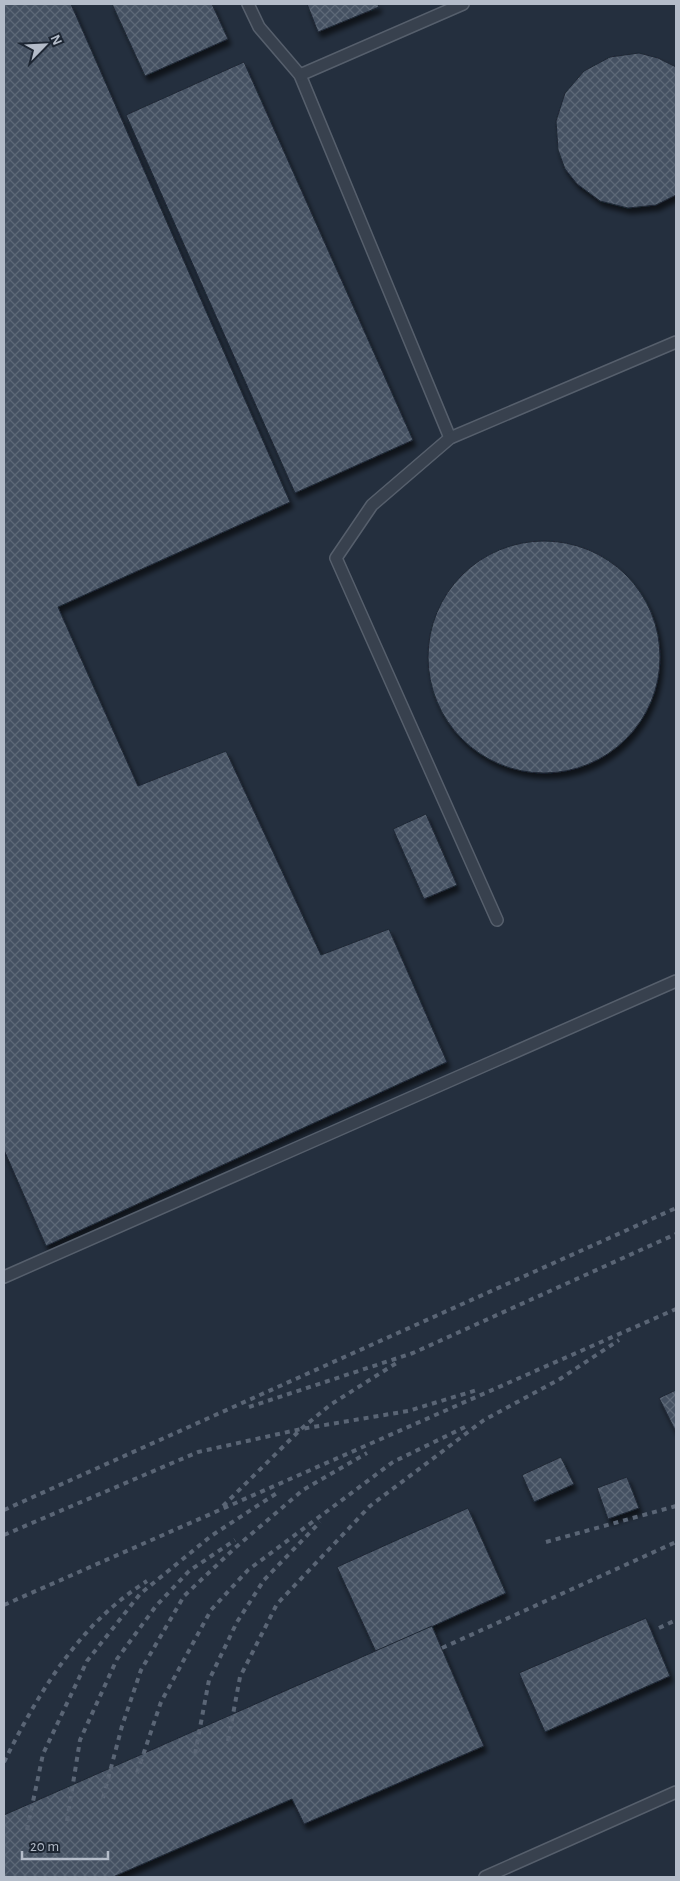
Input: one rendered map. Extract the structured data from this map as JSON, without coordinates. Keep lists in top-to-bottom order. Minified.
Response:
{"scale_bar":"20 m","north":"top right"}
